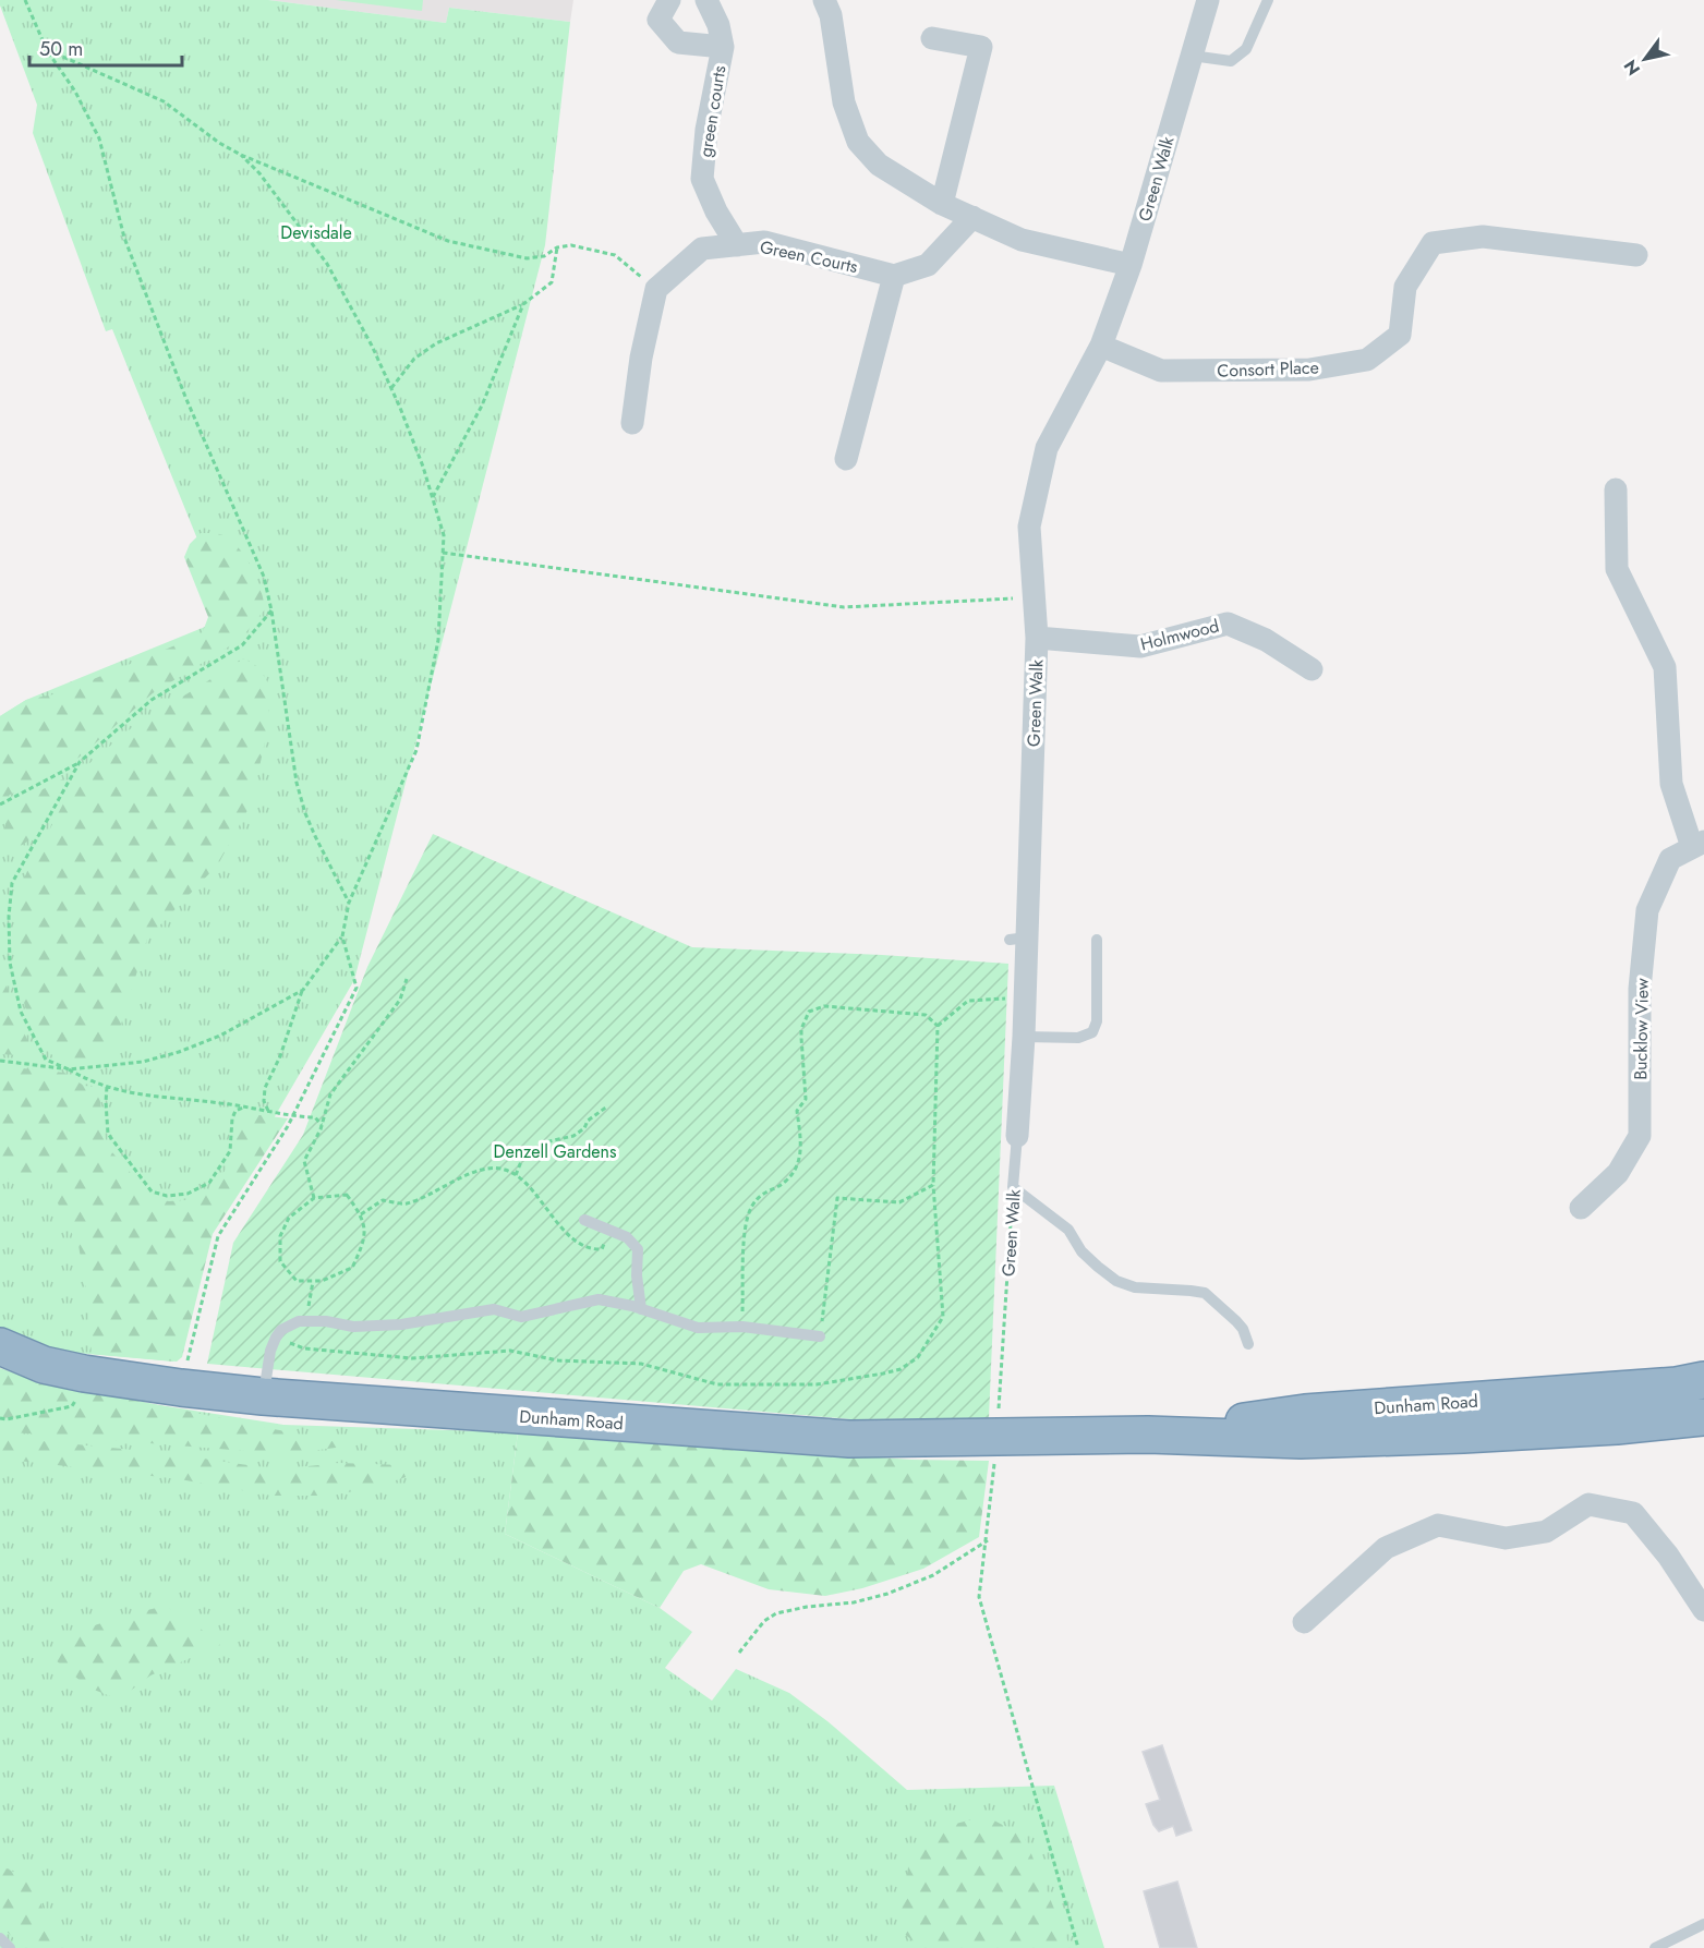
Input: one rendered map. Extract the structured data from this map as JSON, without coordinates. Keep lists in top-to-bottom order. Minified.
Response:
{"streets":{"highway":["Dunham Road"],"street":["green courts","Green Walk","Green Courts","Consort Place","Holmwood","Bucklow View"]},"crossings":[["green courts","Green Courts"],["Green Walk","Consort Place"],["Green Walk","Holmwood"],["Green Walk","Dunham Road"]],"parks":["Devisdale","Denzell Gardens"],"scale_bar":"50 m","north":"bottom left"}
